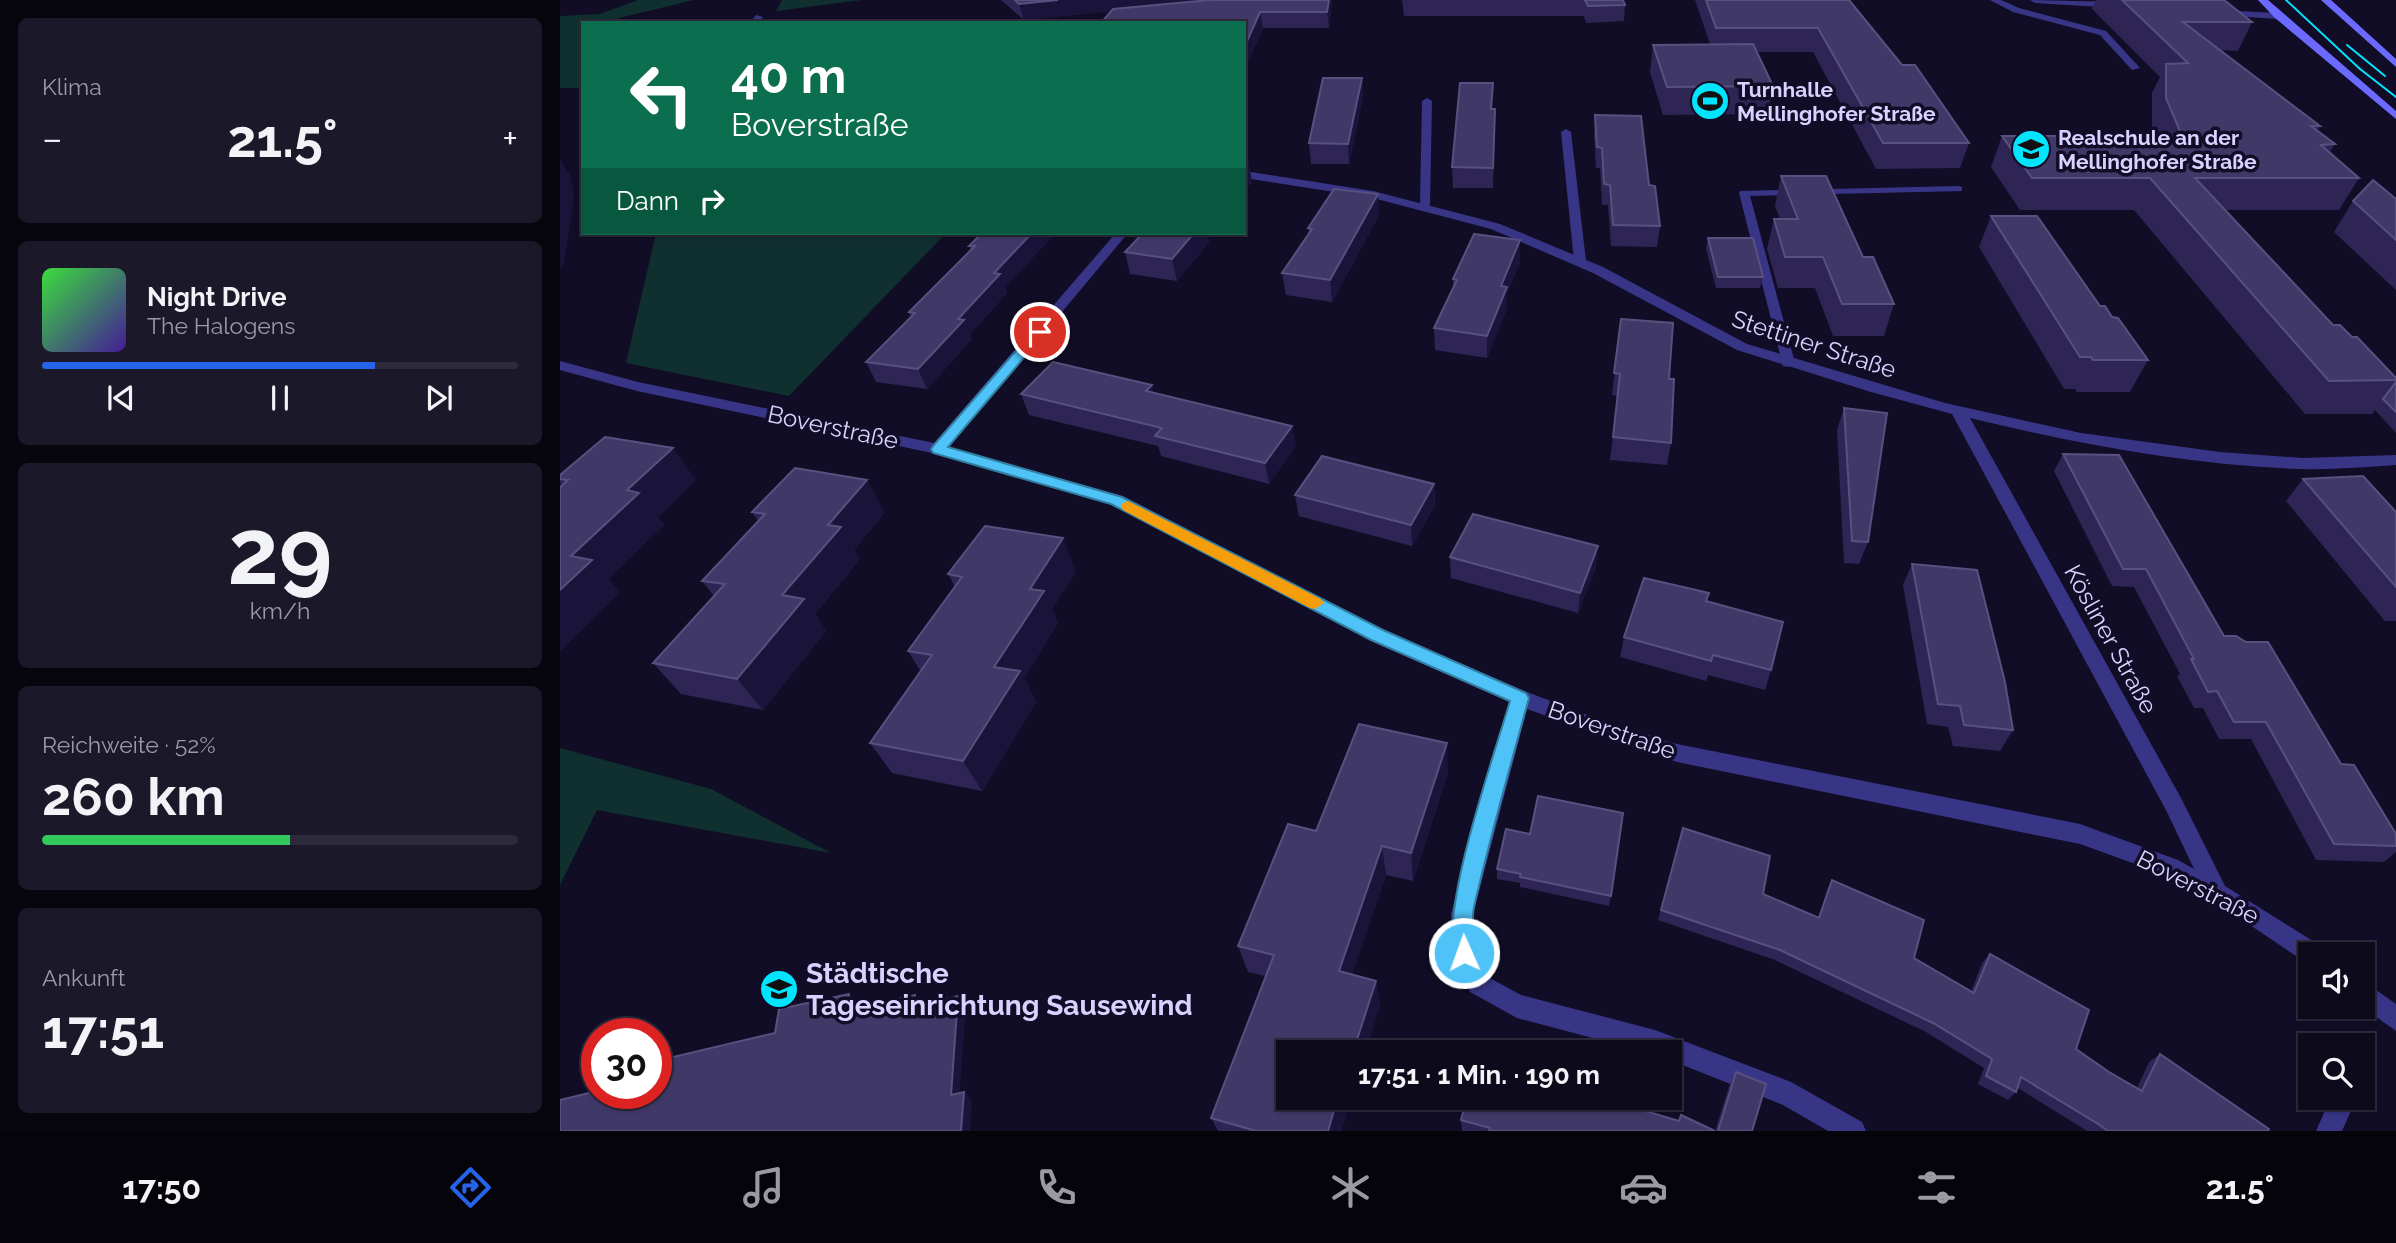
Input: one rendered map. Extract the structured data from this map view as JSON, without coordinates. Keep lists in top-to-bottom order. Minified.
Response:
{"streets":{"street":["Stettiner Straße","Boverstraße","Kösliner Straße"]},"crossings":[["Stettiner Straße","Kösliner Straße"],["Boverstraße","Kösliner Straße"]],"places":{"sports":["Turnhalle Mellinghofer Straße"],"school or university":["Realschule an der Mellinghofer Straße","Städtische Tageseinrichtung Sausewind"]},"page":{"tile":["Klima",["29","km/h"],["Reichweite · 52%","260 km"],["Ankunft","17:51"]],"turn":["40 m","Boverstraße"],"heat":["−","21.5°","+"],"then":"Dann","song":["Night Drive","The Halogens"],"limit":"30","trip":"17:51 · 1 Min. · 190 m","tabs":["17:50","21.5°"]}}
